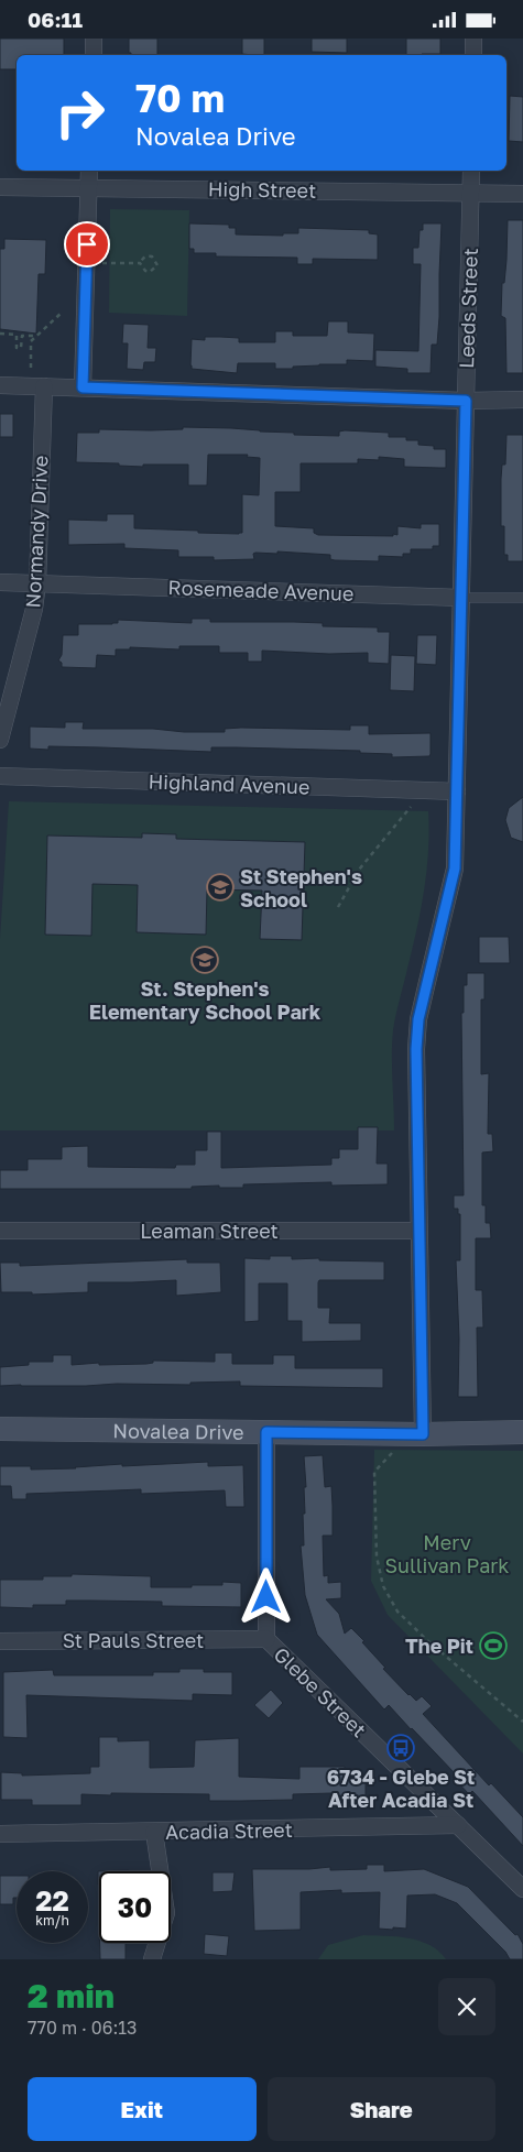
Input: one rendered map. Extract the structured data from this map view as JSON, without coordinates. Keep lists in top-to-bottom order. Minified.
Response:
{"streets":{"street":["High Street","Leeds Street","Normandy Drive","Rosemeade Avenue","Highland Avenue","Leaman Street","Novalea Drive","St Pauls Street","Glebe Street","Acadia Street"]},"crossings":[["High Street","Leeds Street"],["Leeds Street","Rosemeade Avenue"],["Leeds Street","Highland Avenue"],["Leeds Street","Leaman Street"],["Leeds Street","Novalea Drive"],["Normandy Drive","Rosemeade Avenue"],["Novalea Drive","Glebe Street"],["St Pauls Street","Glebe Street"],["Glebe Street","Acadia Street"]],"parks":["Merv Sullivan Park"],"places":{"school or university":["St Stephen's School","St. Stephen's Elementary School Park"],"sports":["The Pit"],"bus stop":["6734 - Glebe St After Acadia St"]},"page":{"status":"06:11","turn":["70 m","Novalea Drive"],"speed":"22 km/h","limit":"30","heading":["2 min","770 m · 06:13"],"buttons":["Exit","Share"]}}
